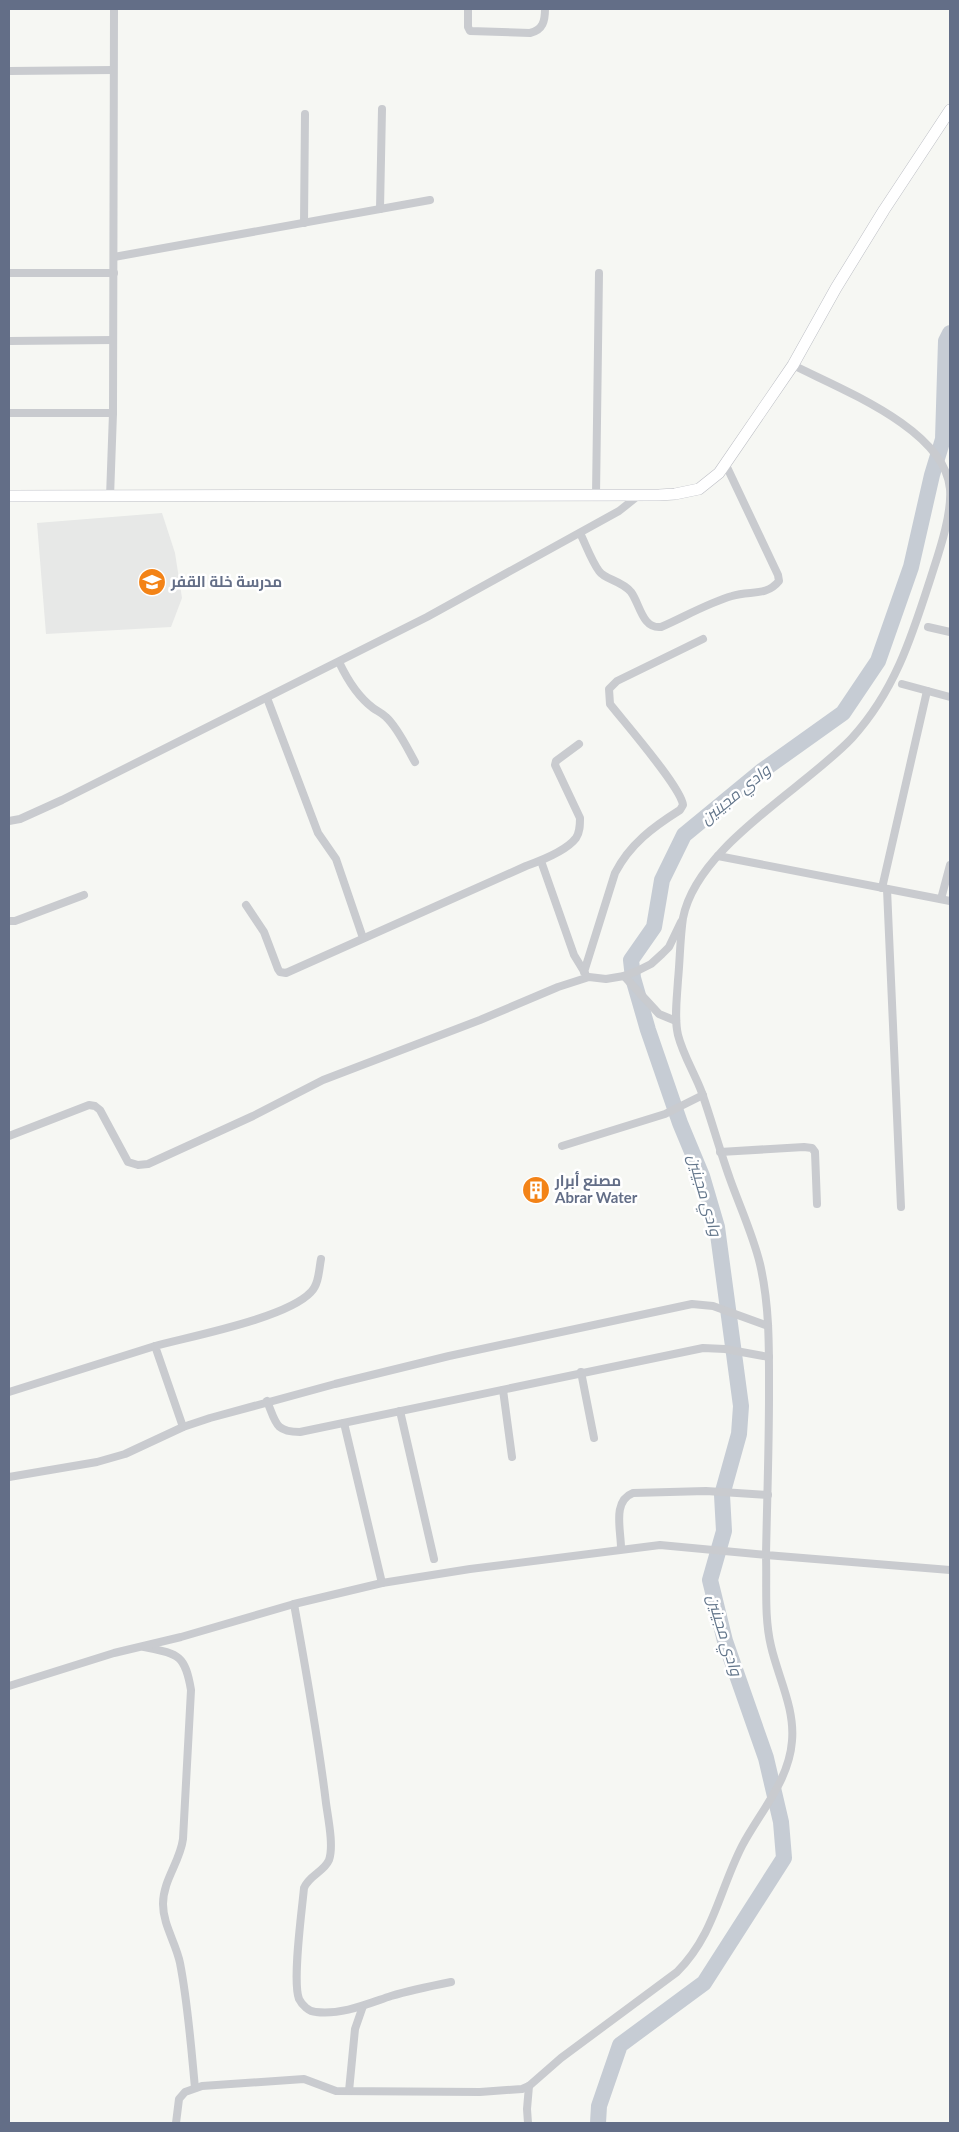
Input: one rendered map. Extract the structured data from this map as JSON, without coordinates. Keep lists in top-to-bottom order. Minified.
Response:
{"water":["وادي مجينين"],"places":{"school or university":["مدرسة خلة القفر"],"building":["مصنع أبرار Abrar Water"]}}
